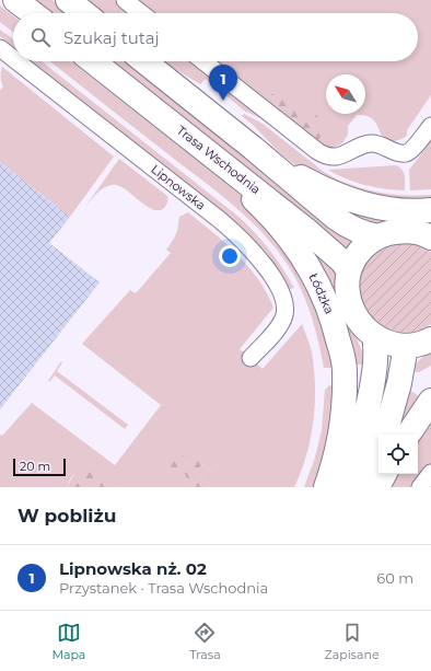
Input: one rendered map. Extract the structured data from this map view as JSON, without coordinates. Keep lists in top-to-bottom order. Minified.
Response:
{"streets":{"main road":["Trasa Wschodnia","Łódzka"],"street":["Lipnowska"]},"crossings":[["Trasa Wschodnia","Łódzka"]],"scale_bar":"20 m","north":"top left","page":{"search":"Szukaj tutaj","pins":"1","scale":"20 m","heading":"W pobliżu","list":[{"mark":"1","name":"Lipnowska nż. 02","note":"Przystanek · Trasa Wschodnia","value":"60 m"}],"nav":["Mapa","Trasa","Zapisane"]}}
